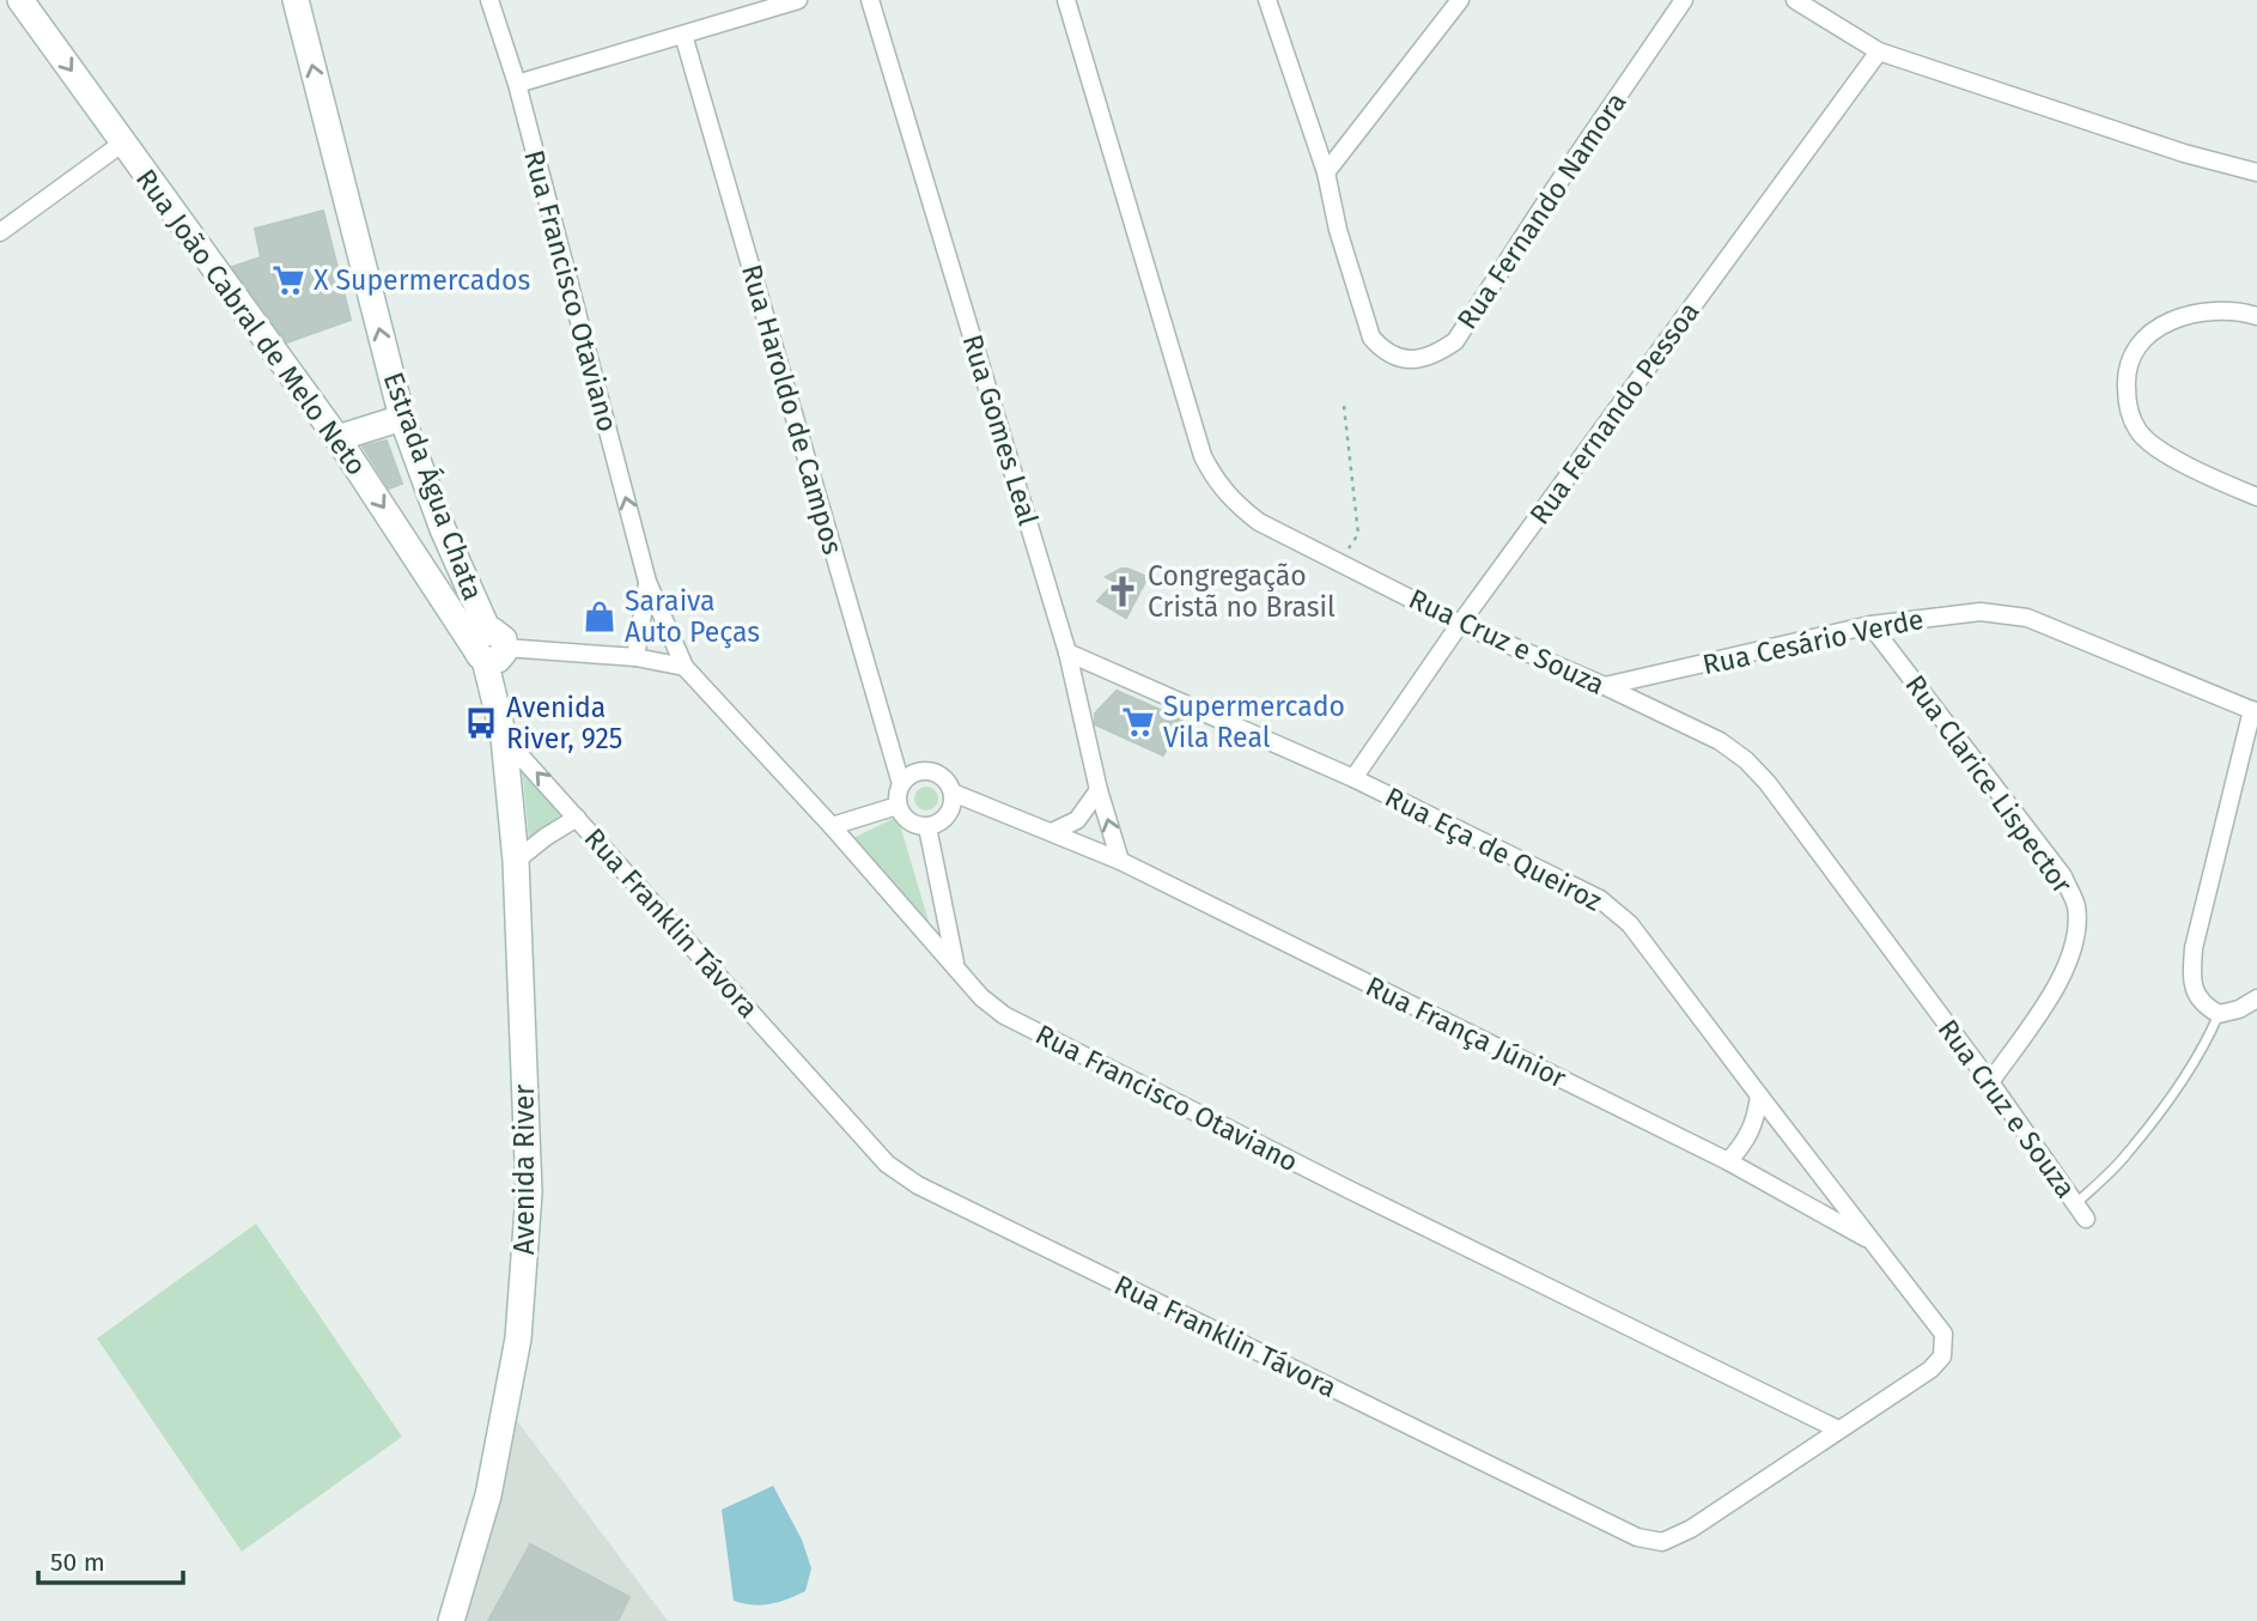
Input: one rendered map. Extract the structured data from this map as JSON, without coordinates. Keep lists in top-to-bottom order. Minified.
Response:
{"streets":{"street":["Rua Fernando Namora","Rua Francisco Otaviano","Rua João Cabral de Melo Neto","Rua Haroldo de Campos","Rua Fernando Pessoa","Rua Gomes Leal","Estrada Água Chata","Rua Cruz e Souza","Rua Cesário Verde","Rua Clarice Lispector","Rua Eça de Queiroz","Rua Franklin Távora","Rua França Júnior","Avenida River"]},"crossings":[["Rua Francisco Otaviano","Rua Franklin Távora"],["Rua João Cabral de Melo Neto","Estrada Água Chata"],["Rua João Cabral de Melo Neto","Avenida River"],["Rua Haroldo de Campos","Rua França Júnior"],["Rua Fernando Pessoa","Rua Cruz e Souza"],["Rua Fernando Pessoa","Rua Eça de Queiroz"],["Rua Gomes Leal","Rua Eça de Queiroz"],["Rua Gomes Leal","Rua França Júnior"],["Estrada Água Chata","Avenida River"],["Rua Cruz e Souza","Rua Cesário Verde"],["Rua Cruz e Souza","Rua Clarice Lispector"],["Rua Cesário Verde","Rua Clarice Lispector"],["Rua Eça de Queiroz","Rua Franklin Távora"],["Rua Eça de Queiroz","Rua França Júnior"],["Rua Franklin Távora","Avenida River"]],"one_way":["Rua João Cabral de Melo Neto","Estrada Água Chata"],"places":{"supermarket":["X Supermercados","Supermercado Vila Real"],"church":["Congregação Cristã no Brasil"],"shop":["Saraiva Auto Peças"],"bus stop":["Avenida River, 925"]},"scale_bar":"50 m"}
